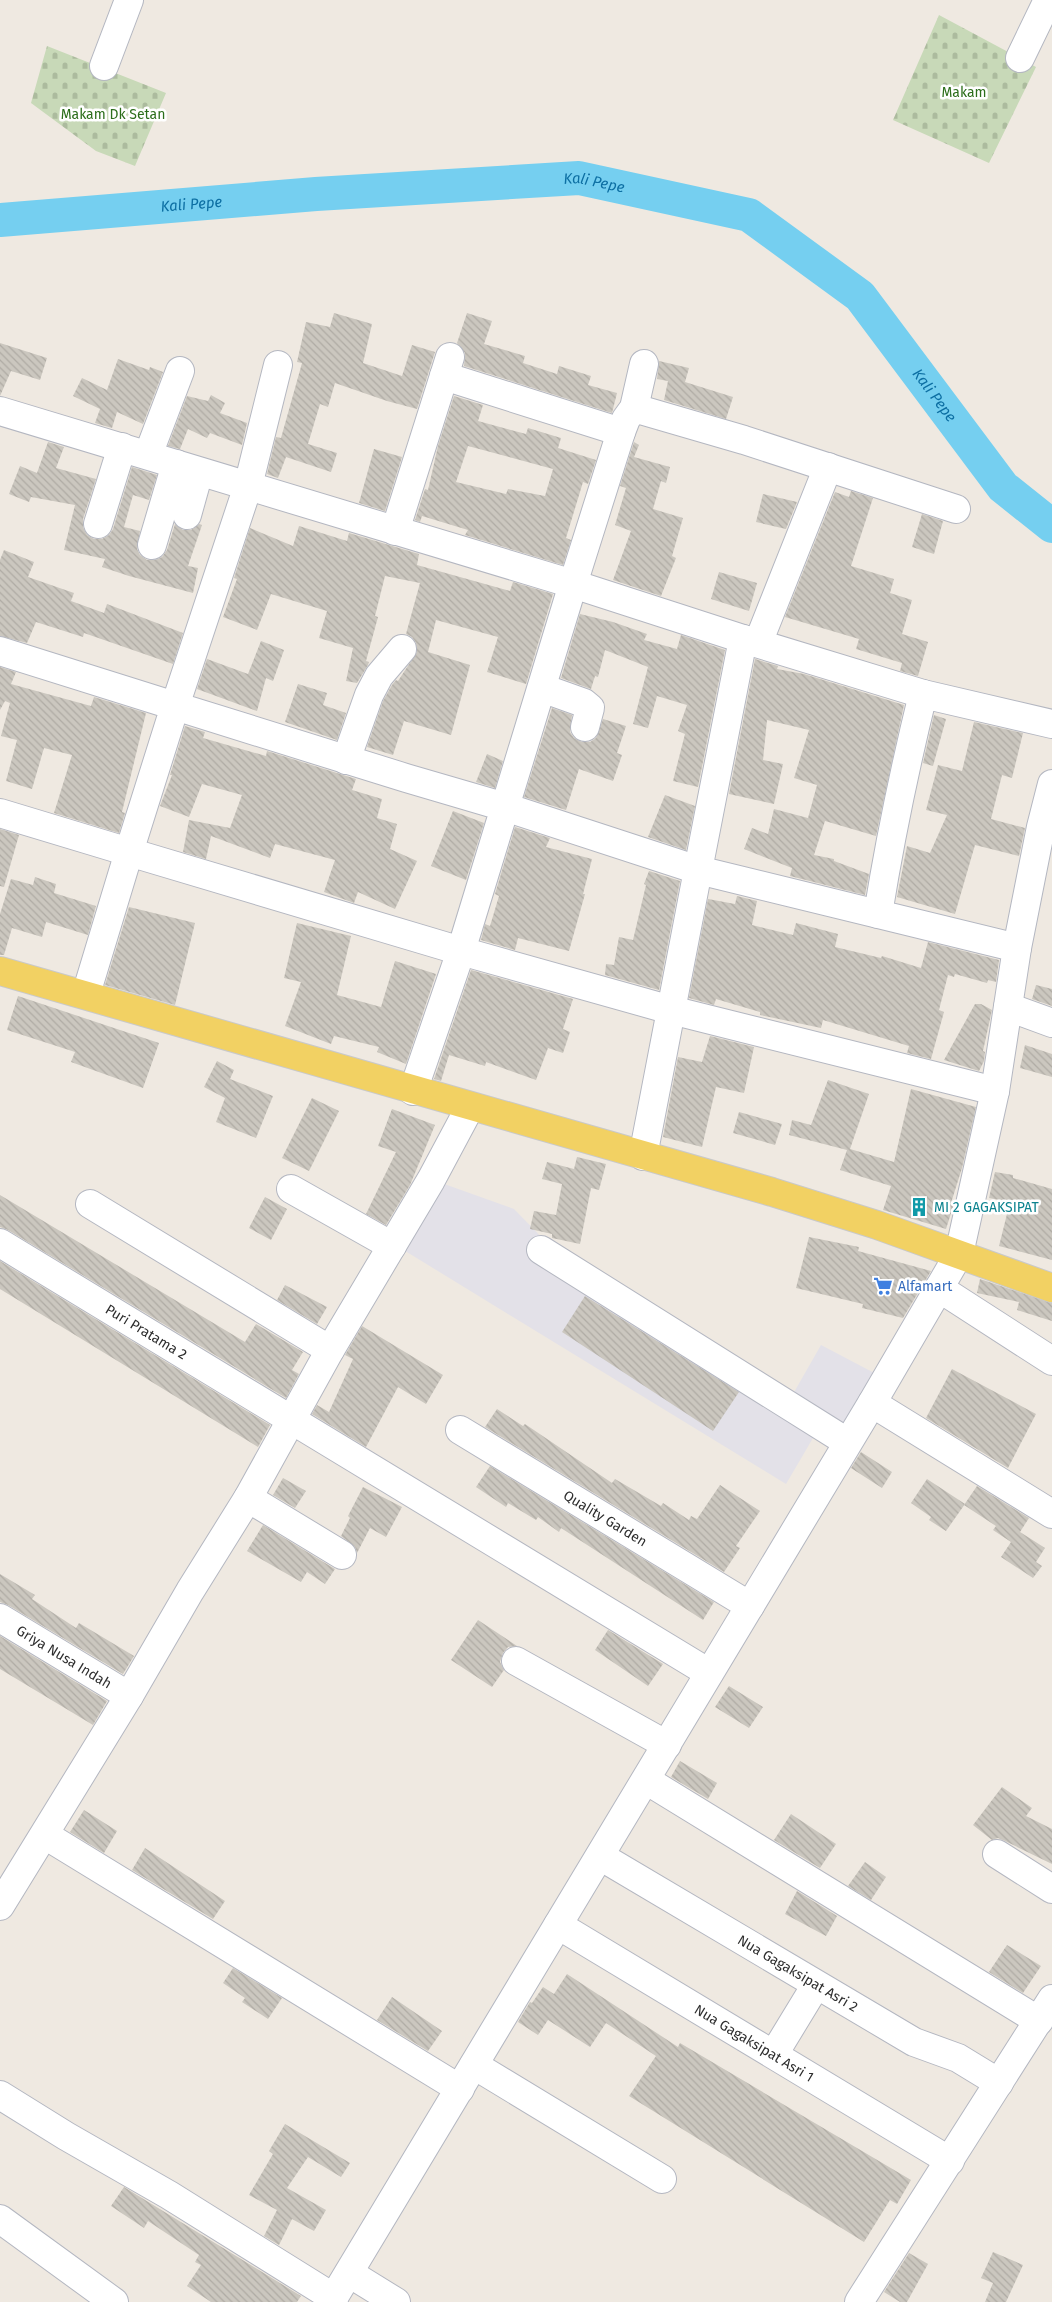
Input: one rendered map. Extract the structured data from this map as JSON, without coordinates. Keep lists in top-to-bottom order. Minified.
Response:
{"streets":{"street":["Puri Pratama 2","Quality Garden","Griya Nusa Indah","Nua Gagaksipat Asri 2","Nua Gagaksipat Asri 1"]},"water":["Kali Pepe"],"parks":["Makam","Makam Dk Setan"],"places":{"building":["MI 2 GAGAKSIPAT"],"supermarket":["Alfamart"]}}
